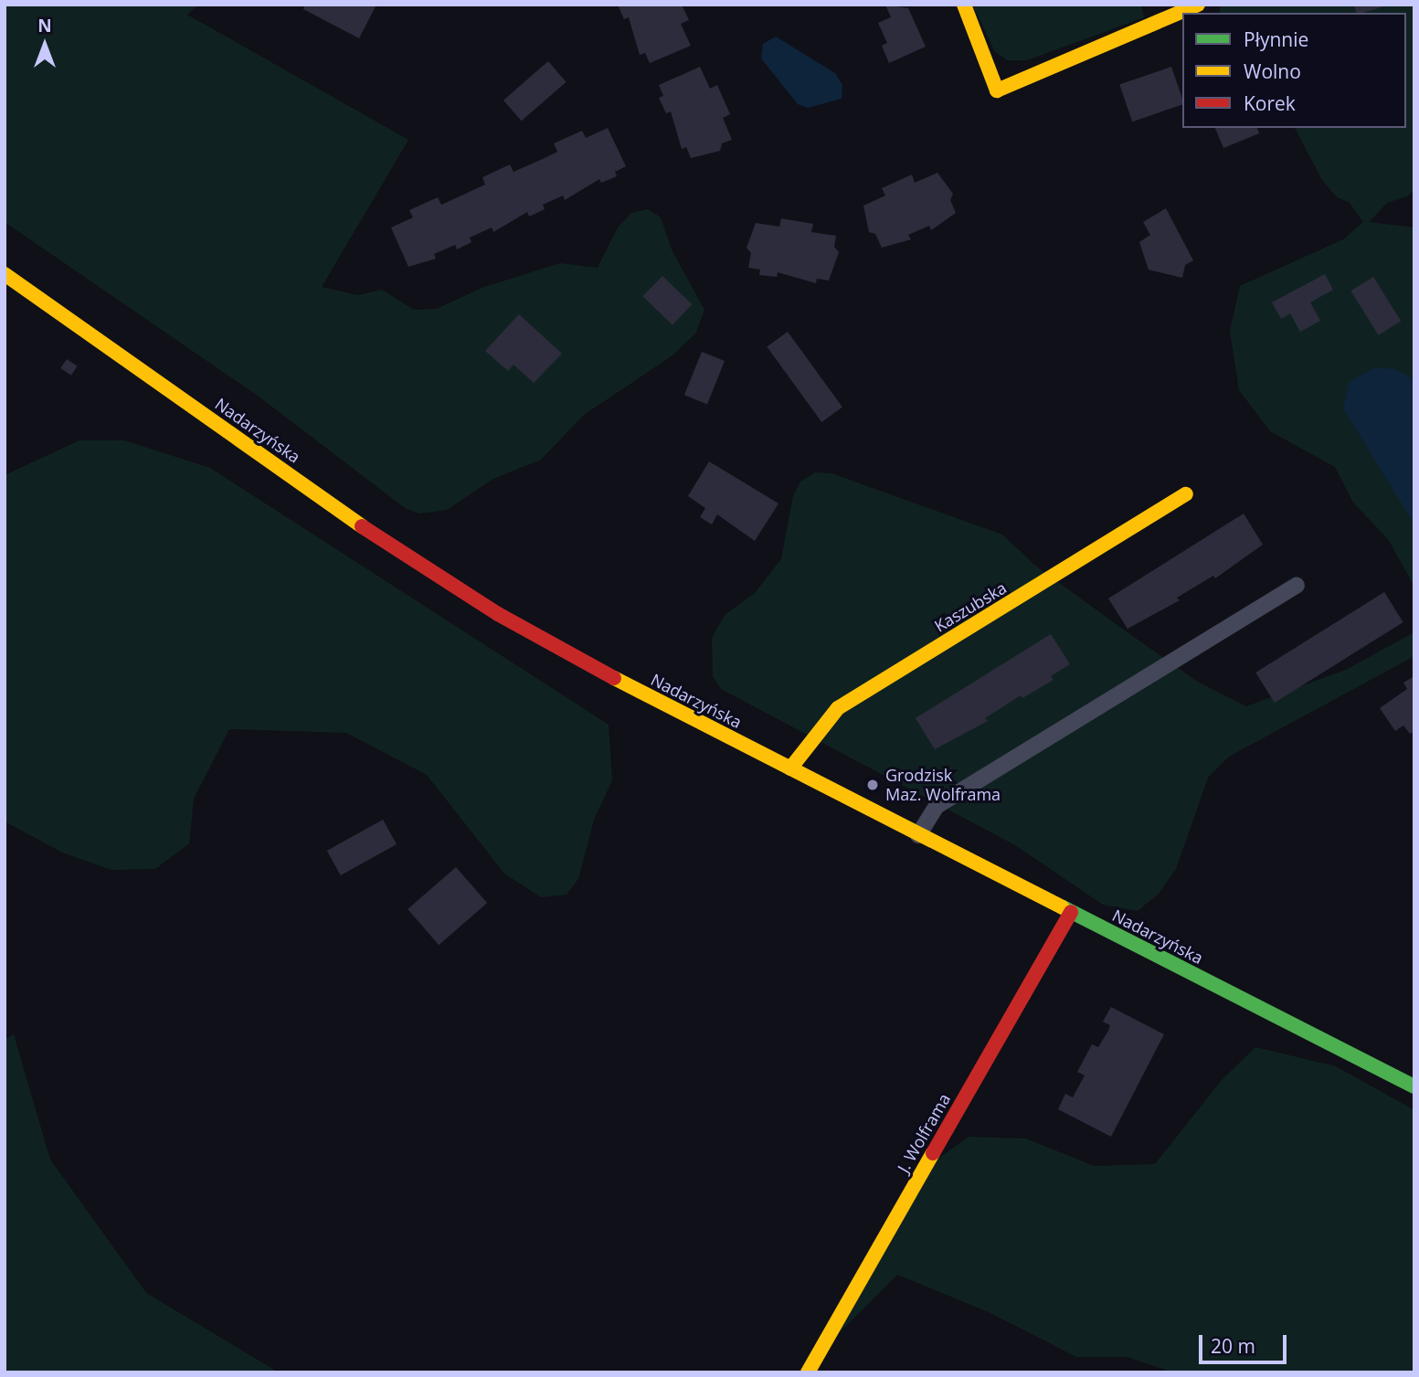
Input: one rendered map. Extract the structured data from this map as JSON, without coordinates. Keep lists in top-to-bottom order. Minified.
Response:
{"streets":{"street":["Nadarzyńska","Kaszubska","J. Wolframa"]},"crossings":[["Nadarzyńska","Kaszubska"],["Nadarzyńska","J. Wolframa"]],"places":["Grodzisk Maz. Wolframa"],"legend":["Płynnie","Wolno","Korek"],"scale_bar":"20 m","north":"top"}
